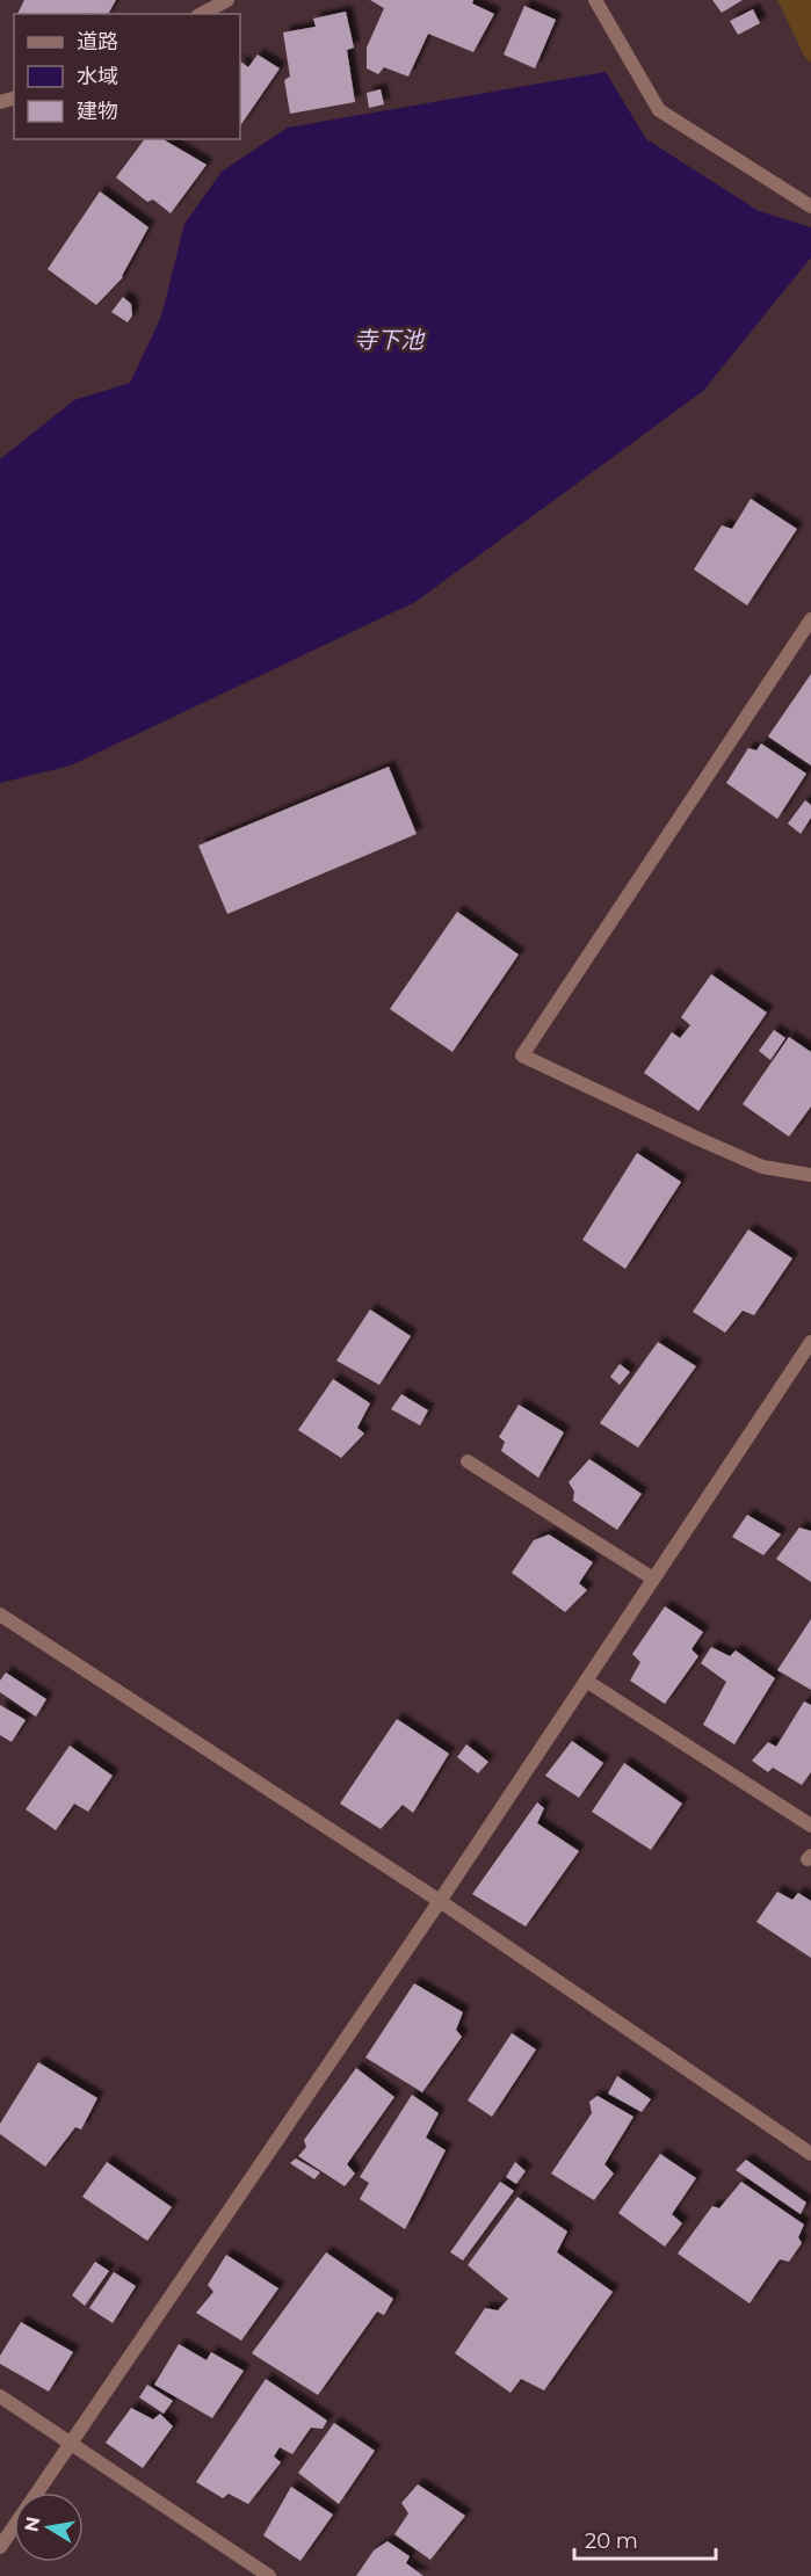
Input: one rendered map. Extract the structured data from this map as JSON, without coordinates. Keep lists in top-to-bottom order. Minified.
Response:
{"water":["寺下池"],"legend":["道路","水域","建物"],"scale_bar":"20 m","north":"left"}
